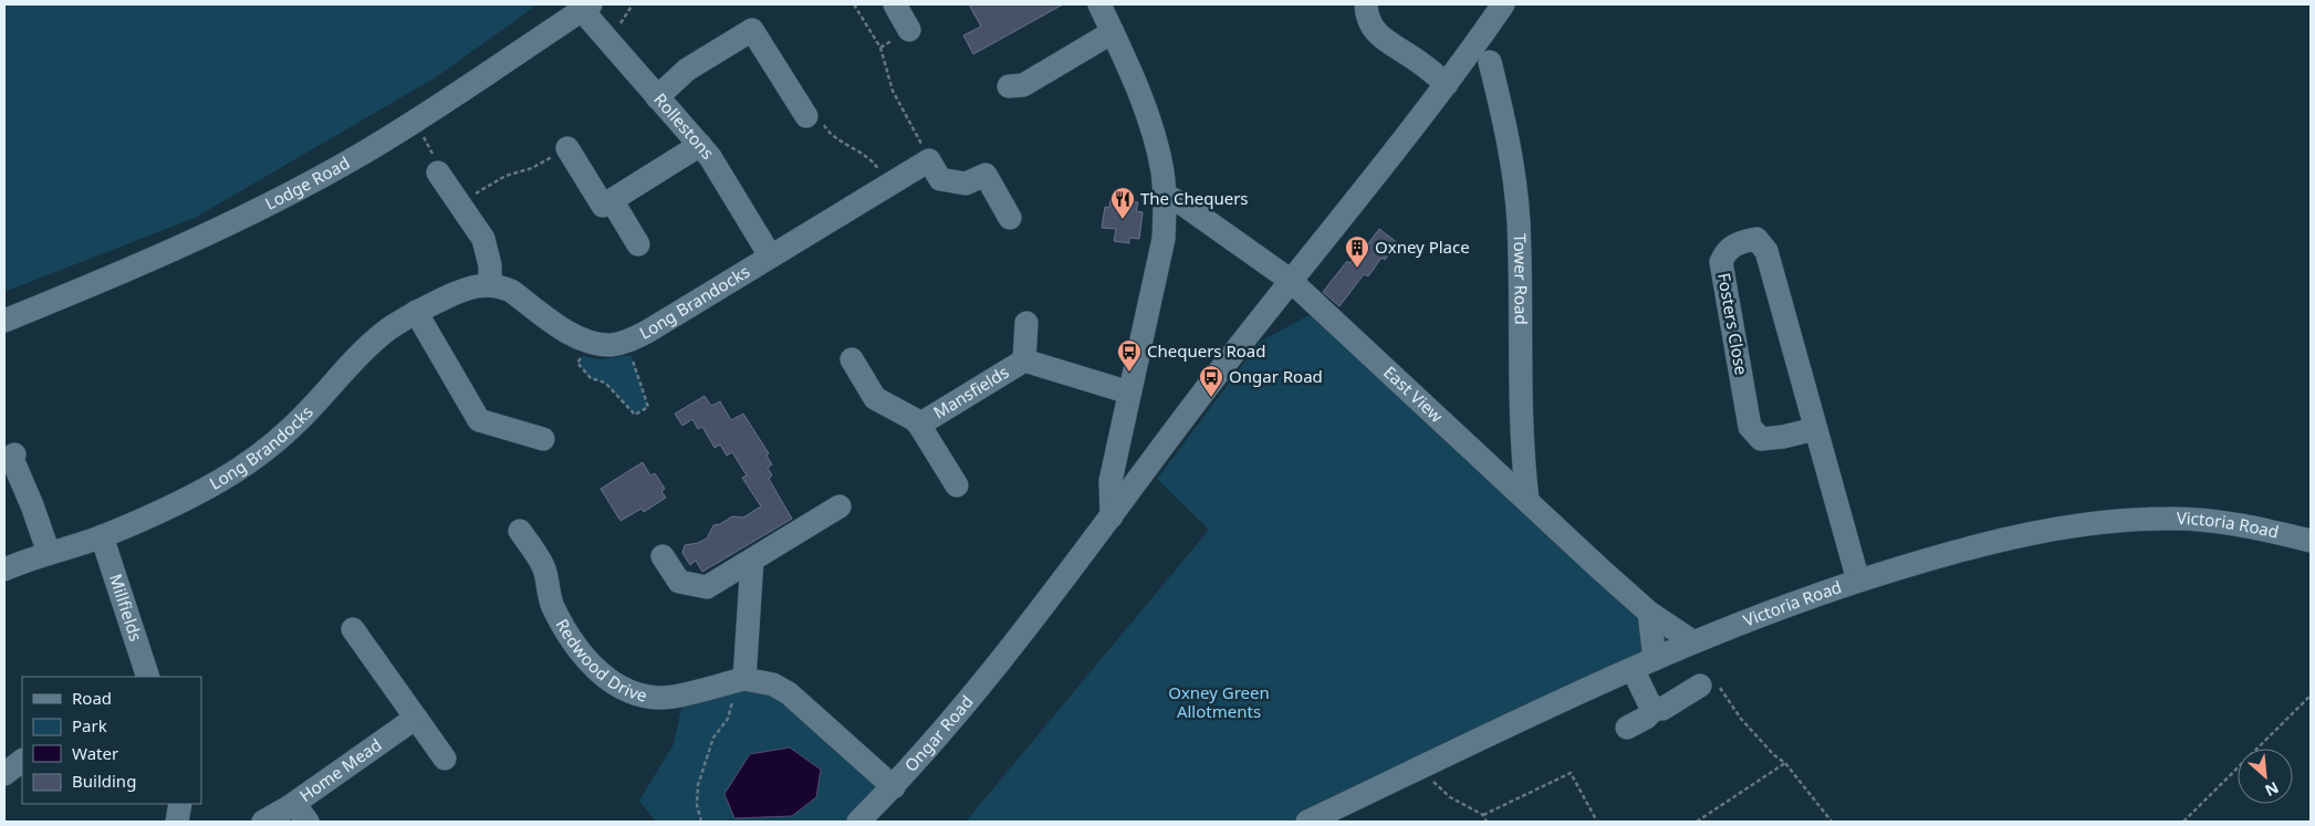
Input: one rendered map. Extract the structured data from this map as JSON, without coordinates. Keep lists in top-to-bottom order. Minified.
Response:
{"streets":{"street":["Rollestons","Lodge Road","Tower Road","Long Brandocks","Fosters Close","Mansfields","East View","Victoria Road","Millfields","Redwood Drive","Ongar Road","Home Mead"]},"crossings":[["Rollestons","Lodge Road"],["Rollestons","Long Brandocks"],["Tower Road","East View"],["Long Brandocks","Millfields"],["Fosters Close","Victoria Road"],["East View","Victoria Road"],["East View","Ongar Road"],["Redwood Drive","Ongar Road"]],"parks":["Oxney Green Allotments"],"places":{"restaurant":["The Chequers"],"building":["Oxney Place"],"bus stop":["Chequers Road","Ongar Road"]},"legend":["Road","Park","Water","Building"],"north":"bottom right"}
